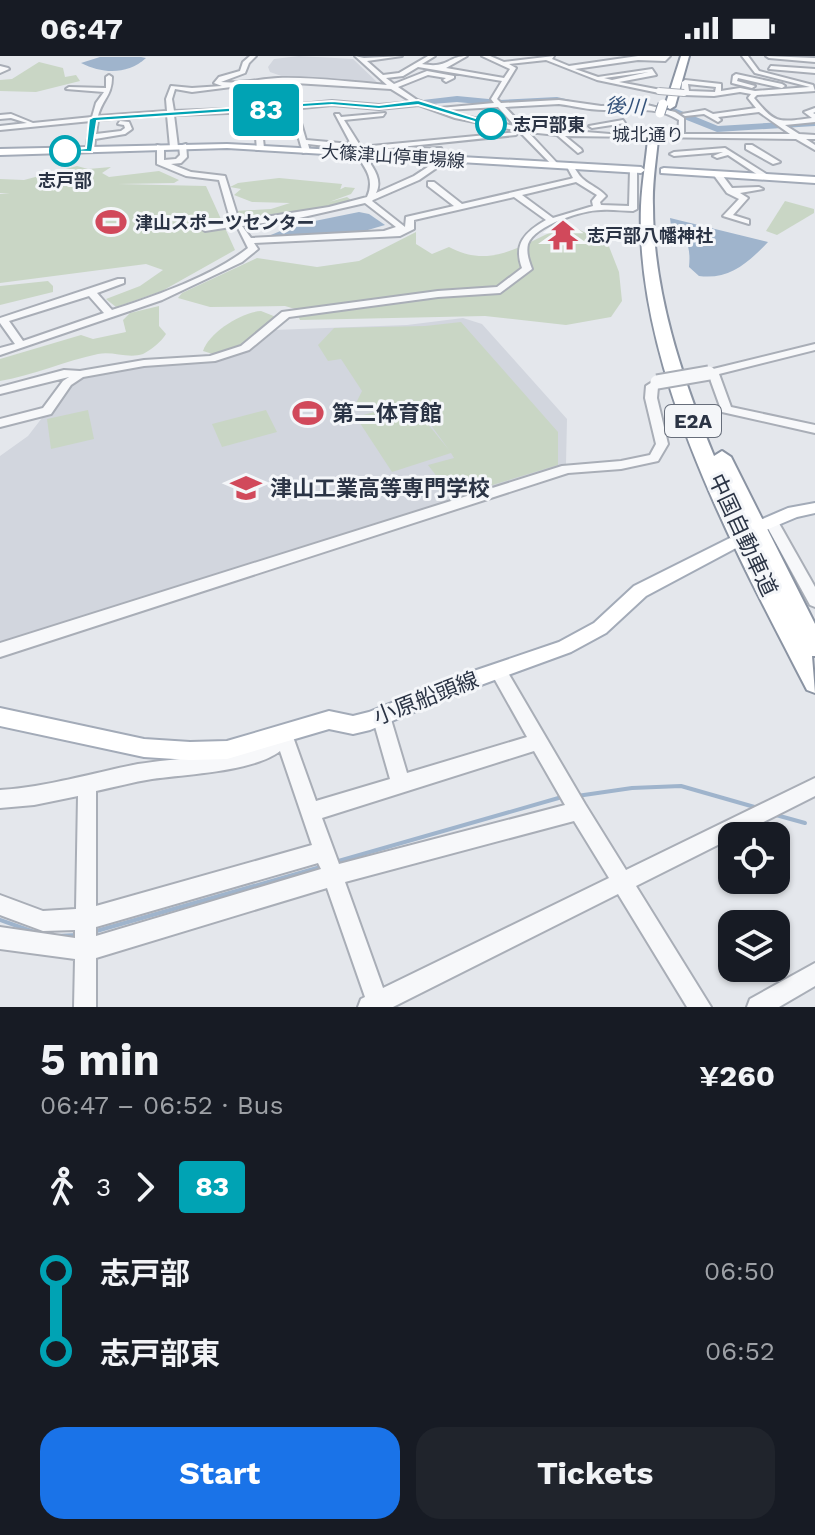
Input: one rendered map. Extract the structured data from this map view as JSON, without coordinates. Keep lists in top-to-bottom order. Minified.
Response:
{"streets":{"highway":["E2A","中国自動車道"],"main road":["大篠津山停車場線","小原船頭線"],"street":["城北通り"]},"crossings":[["城北通り","中国自動車道"]],"water":["後川"],"places":{"other":["志戸部東","志戸部"],"sports":["津山スポーツセンター","第二体育館"],"temple":["志戸部八幡神社"],"school or university":["津山工業高等専門学校"]},"lines":["bus line 83"],"page":{"status":"06:47","on_map":"83","heading":["5 min","06:47 – 06:52 · Bus","¥260"],"legs":["3","83"],"list":[{"name":"志戸部","value":"06:50"},{"name":"志戸部東","value":"06:52"}],"buttons":["Start","Tickets"]}}
